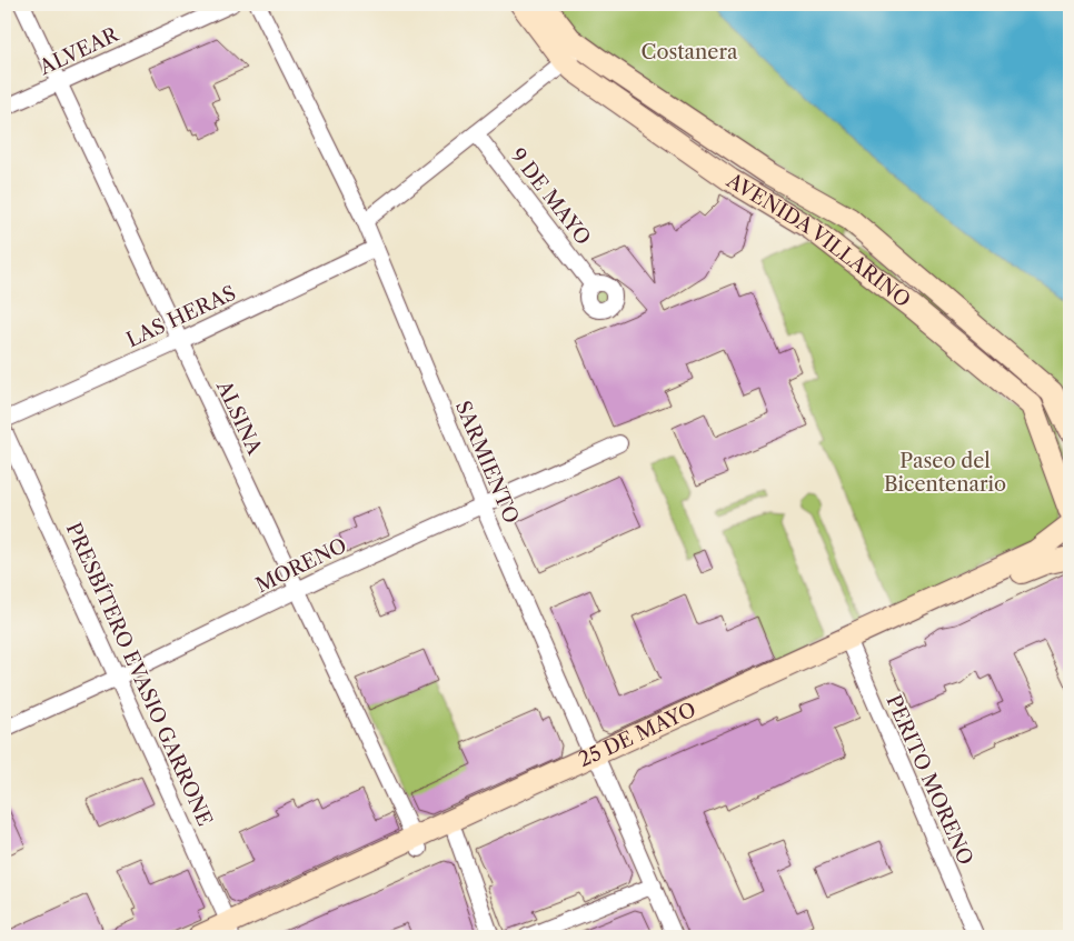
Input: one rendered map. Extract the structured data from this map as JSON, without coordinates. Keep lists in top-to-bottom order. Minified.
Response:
{"streets":{"main road":["AVENIDA VILLARINO","25 DE MAYO"],"street":["ALVEAR","9 DE MAYO","LAS HERAS","ALSINA","SARMIENTO","MORENO","PRESBÍTERO EVASIO GARRONE","PERITO MORENO"]},"crossings":[["ALVEAR","ALSINA"],["LAS HERAS","ALSINA"],["LAS HERAS","SARMIENTO"],["ALSINA","MORENO"],["ALSINA","25 DE MAYO"],["SARMIENTO","MORENO"],["SARMIENTO","25 DE MAYO"],["MORENO","PRESBÍTERO EVASIO GARRONE"],["PRESBÍTERO EVASIO GARRONE","25 DE MAYO"],["25 DE MAYO","PERITO MORENO"]],"parks":["Costanera","Paseo del Bicentenario"]}
